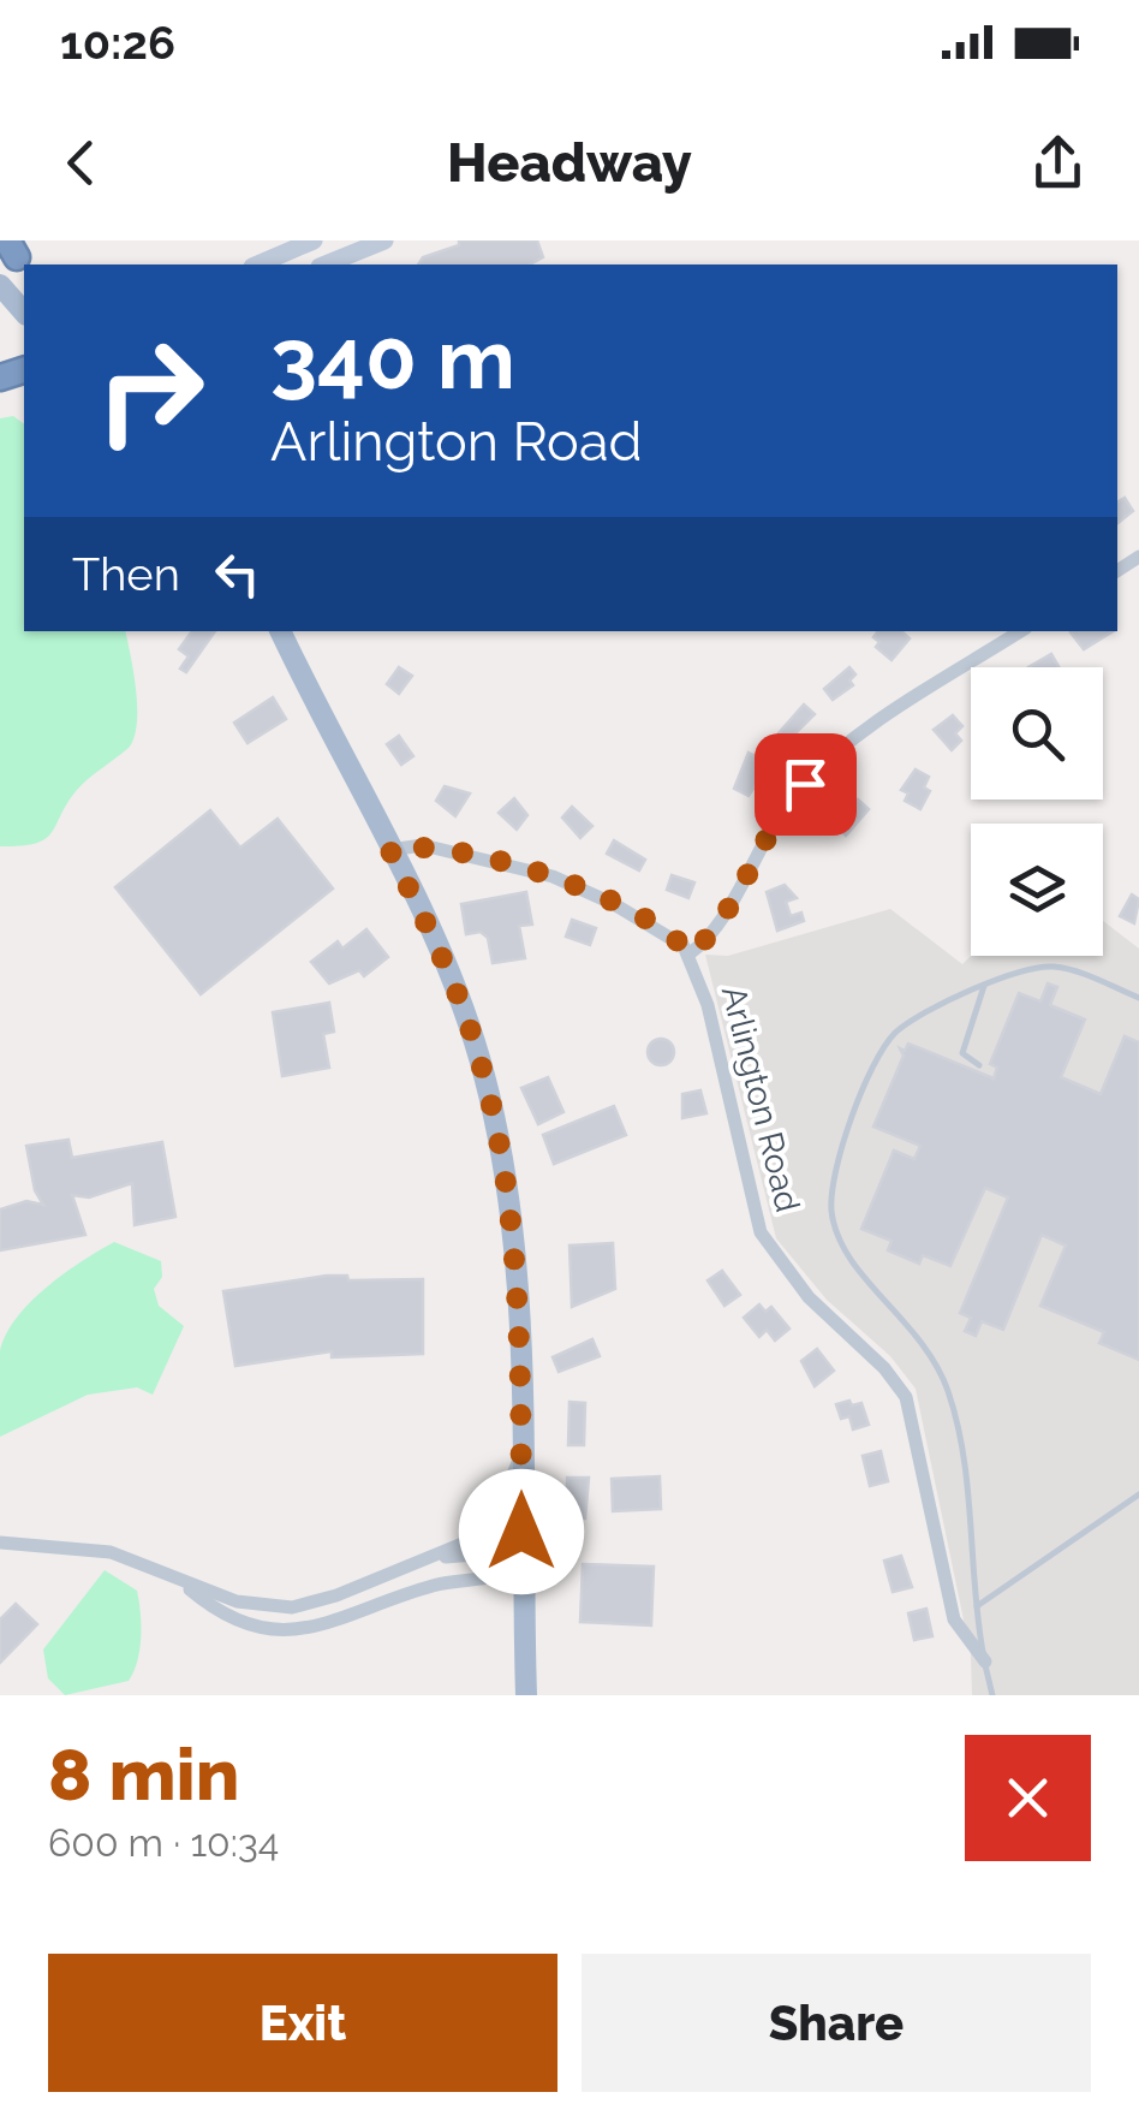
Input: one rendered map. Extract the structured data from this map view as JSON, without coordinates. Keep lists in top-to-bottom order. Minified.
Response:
{"streets":{"street":["Arlington Road"]},"page":{"status":"10:26","header":"Headway","turn":["340 m","Arlington Road"],"then":"Then","heading":["8 min","600 m · 10:34"],"buttons":["Exit","Share"]}}
